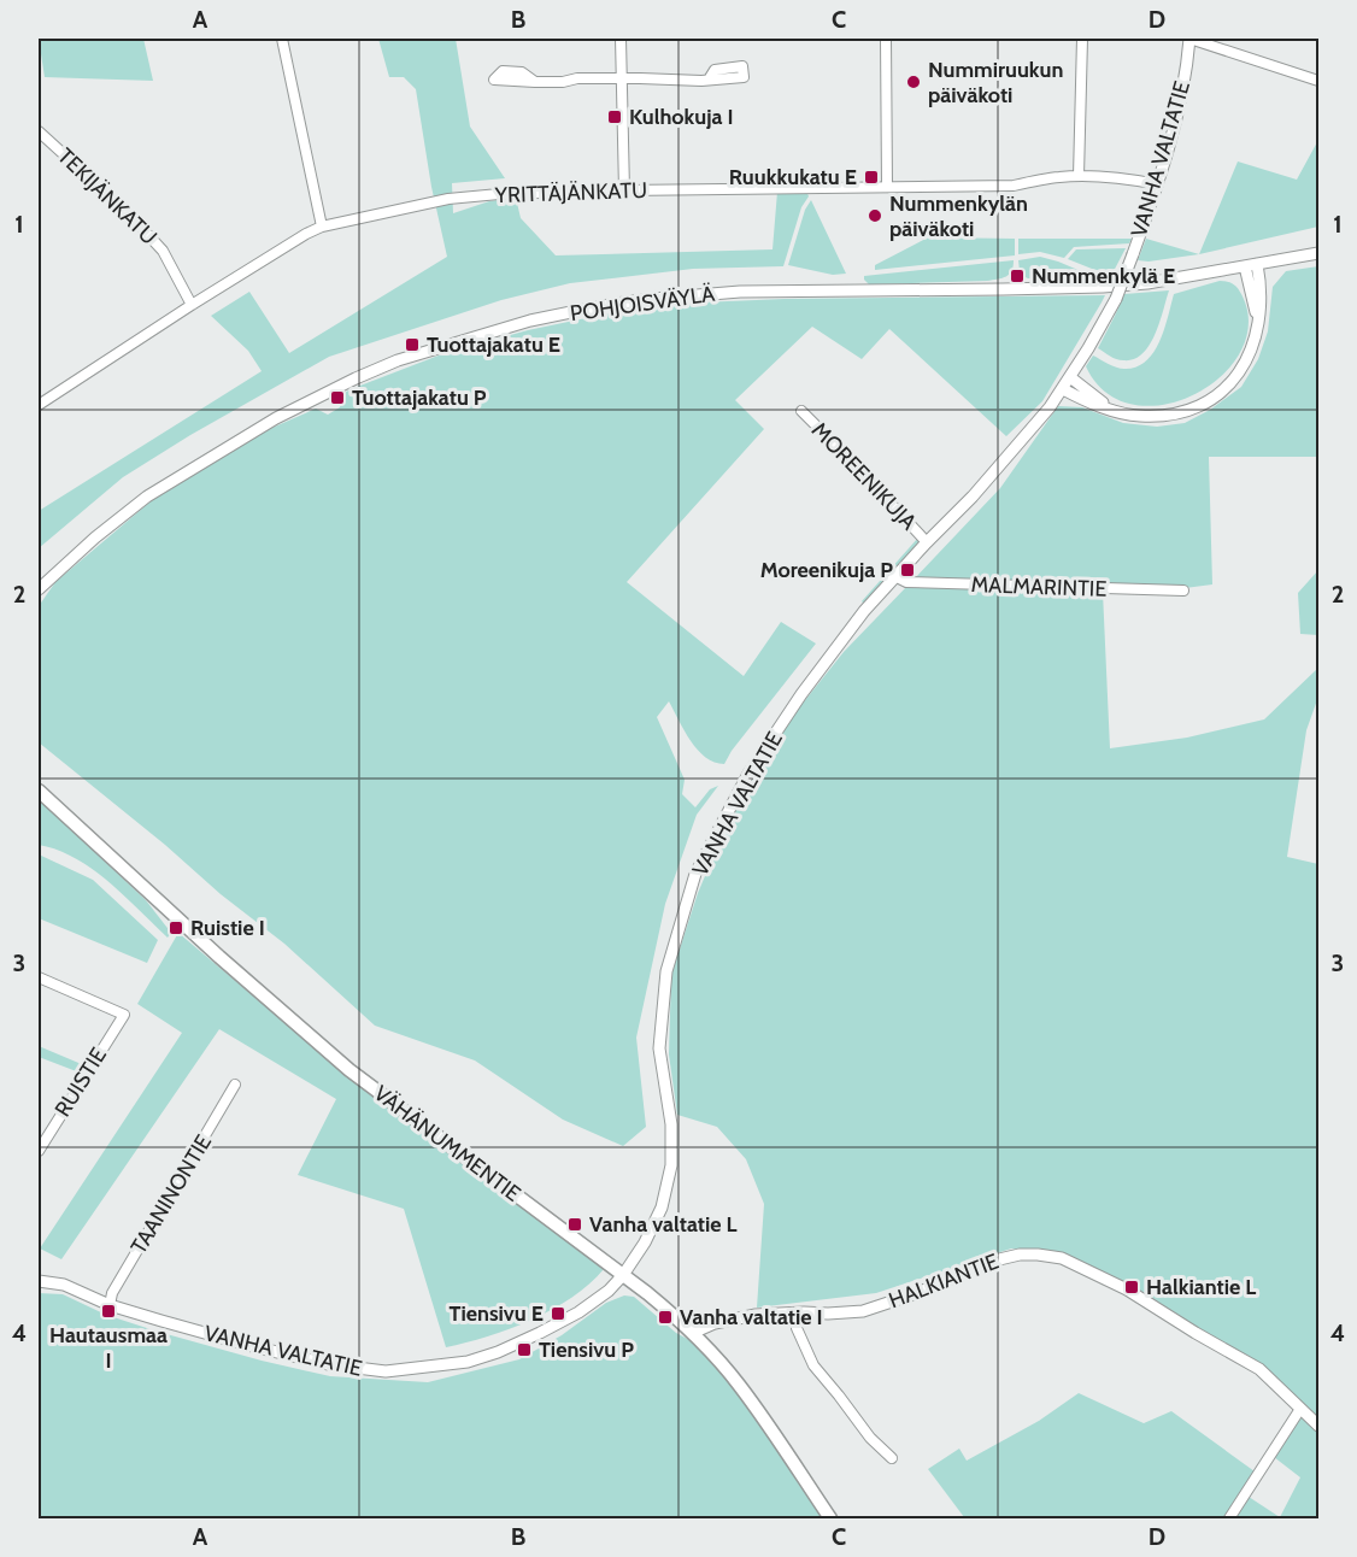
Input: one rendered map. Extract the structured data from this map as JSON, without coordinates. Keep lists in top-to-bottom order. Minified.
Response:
{"streets":{"main road":["VÄHÄNUMMENTIE"],"street":["VANHA VALTATIE","YRITTÄJÄNKATU","TEKIJÄNKATU","POHJOISVÄYLÄ","MOREENIKUJA","MALMARINTIE","RUISTIE","TAANINONTIE","HALKIANTIE"]},"crossings":[["VANHA VALTATIE","YRITTÄJÄNKATU"],["VANHA VALTATIE","MOREENIKUJA"],["VANHA VALTATIE","MALMARINTIE"],["VANHA VALTATIE","VÄHÄNUMMENTIE"],["VANHA VALTATIE","TAANINONTIE"],["YRITTÄJÄNKATU","TEKIJÄNKATU"],["VÄHÄNUMMENTIE","HALKIANTIE"]],"places":{"other":["Nummiruukun päiväkoti","Nummenkylän päiväkoti"],"transit":["Kulhokuja I","Ruukkukatu E","Nummenkylä E","Tuottajakatu E","Tuottajakatu P","Moreenikuja P","Ruistie I","Vanha valtatie L","Halkiantie L","Hautausmaa I","Tiensivu E","Vanha valtatie I","Tiensivu P"]},"grid":{"columns":["A","B","C","D"],"rows":["1","2","3","4"]}}
